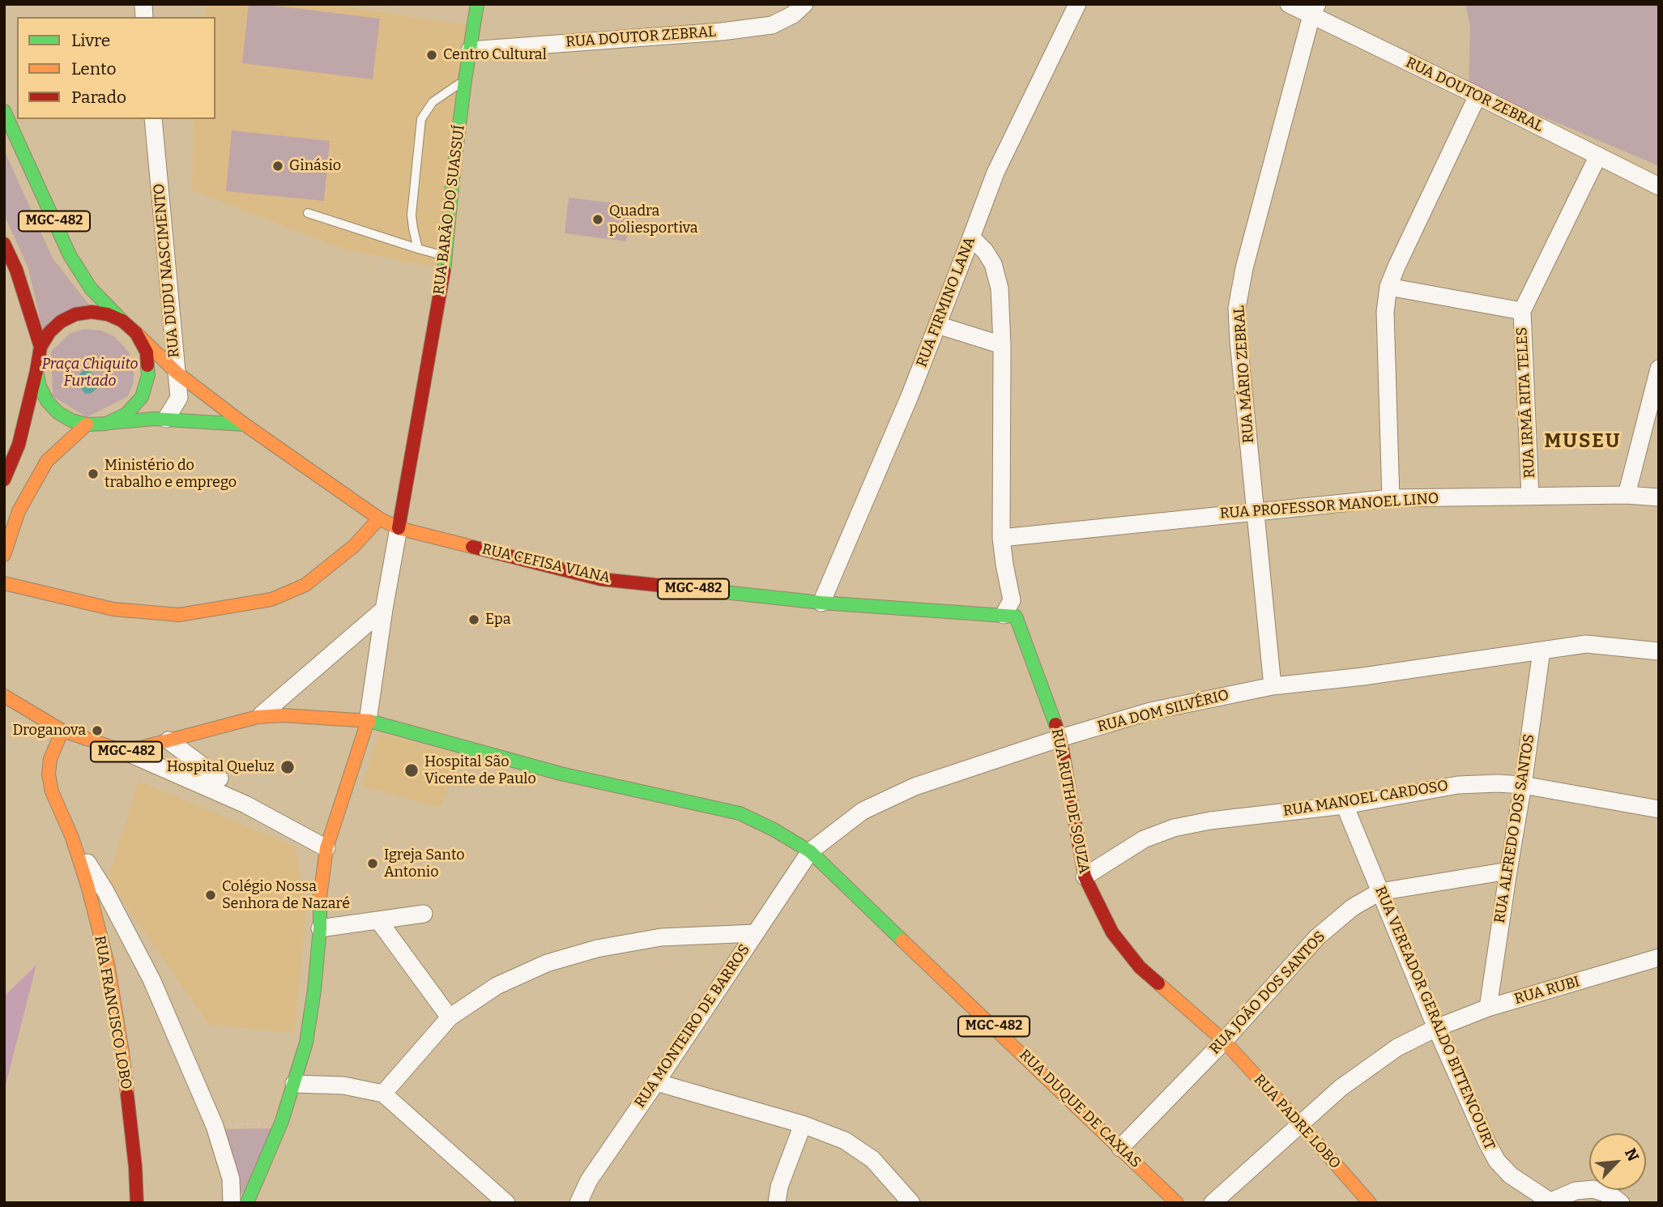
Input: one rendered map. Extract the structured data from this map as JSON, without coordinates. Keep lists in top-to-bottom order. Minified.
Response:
{"streets":{"main road":["RUA BARÃO DO SUASSUÍ","MGC-482","RUA CEFISA VIANA","RUA RUTH DE SOUZA","RUA FRANCISCO LOBO","RUA DUQUE DE CAXIAS","RUA PADRE LOBO"],"street":["RUA DOUTOR ZEBRAL","RUA DUDU NASCIMENTO","RUA FIRMINO LANA","RUA MÁRIO ZEBRAL","RUA IRMÃ RITA TELES","RUA PROFESSOR MANOEL LINO","RUA DOM SILVÉRIO","RUA MANOEL CARDOSO","RUA ALFREDO DOS SANTOS","RUA RUBI","RUA JOÃO DOS SANTOS","RUA VEREADOR GERALDO BITTENCOURT","RUA MONTEIRO DE BARROS"]},"crossings":[["RUA DOUTOR ZEBRAL","RUA BARÃO DO SUASSUÍ"],["RUA DOUTOR ZEBRAL","RUA MÁRIO ZEBRAL"],["RUA DOUTOR ZEBRAL","RUA IRMÃ RITA TELES"],["RUA BARÃO DO SUASSUÍ","MGC-482"],["RUA BARÃO DO SUASSUÍ","RUA CEFISA VIANA"],["MGC-482","RUA CEFISA VIANA"],["MGC-482","RUA DOM SILVÉRIO"],["MGC-482","RUA FRANCISCO LOBO"],["MGC-482","RUA MONTEIRO DE BARROS"],["MGC-482","RUA DUQUE DE CAXIAS"],["RUA DUDU NASCIMENTO","RUA CEFISA VIANA"],["RUA FIRMINO LANA","RUA CEFISA VIANA"],["RUA MÁRIO ZEBRAL","RUA PROFESSOR MANOEL LINO"],["RUA MÁRIO ZEBRAL","RUA DOM SILVÉRIO"],["RUA IRMÃ RITA TELES","RUA PROFESSOR MANOEL LINO"],["RUA CEFISA VIANA","RUA RUTH DE SOUZA"],["RUA DOM SILVÉRIO","RUA RUTH DE SOUZA"],["RUA DOM SILVÉRIO","RUA ALFREDO DOS SANTOS"],["RUA DOM SILVÉRIO","RUA MONTEIRO DE BARROS"],["RUA DOM SILVÉRIO","RUA DUQUE DE CAXIAS"],["RUA MANOEL CARDOSO","RUA RUTH DE SOUZA"],["RUA MANOEL CARDOSO","RUA ALFREDO DOS SANTOS"],["RUA MANOEL CARDOSO","RUA VEREADOR GERALDO BITTENCOURT"],["RUA RUTH DE SOUZA","RUA JOÃO DOS SANTOS"],["RUA RUTH DE SOUZA","RUA PADRE LOBO"],["RUA ALFREDO DOS SANTOS","RUA RUBI"],["RUA ALFREDO DOS SANTOS","RUA JOÃO DOS SANTOS"],["RUA RUBI","RUA VEREADOR GERALDO BITTENCOURT"],["RUA RUBI","RUA PADRE LOBO"],["RUA JOÃO DOS SANTOS","RUA VEREADOR GERALDO BITTENCOURT"],["RUA JOÃO DOS SANTOS","RUA DUQUE DE CAXIAS"],["RUA JOÃO DOS SANTOS","RUA PADRE LOBO"],["RUA MONTEIRO DE BARROS","RUA DUQUE DE CAXIAS"]],"districts":["MUSEU"],"parks":["Praça Chiquito Furtado"],"places":["Centro Cultural","Ginásio","Quadra poliesportiva","Ministério do trabalho e emprego","Epa","Droganova","Hospital Queluz","Hospital São Vicente de Paulo","Igreja Santo Antonio","Colégio Nossa Senhora de Nazaré"],"legend":["Livre","Lento","Parado"],"north":"top right"}
